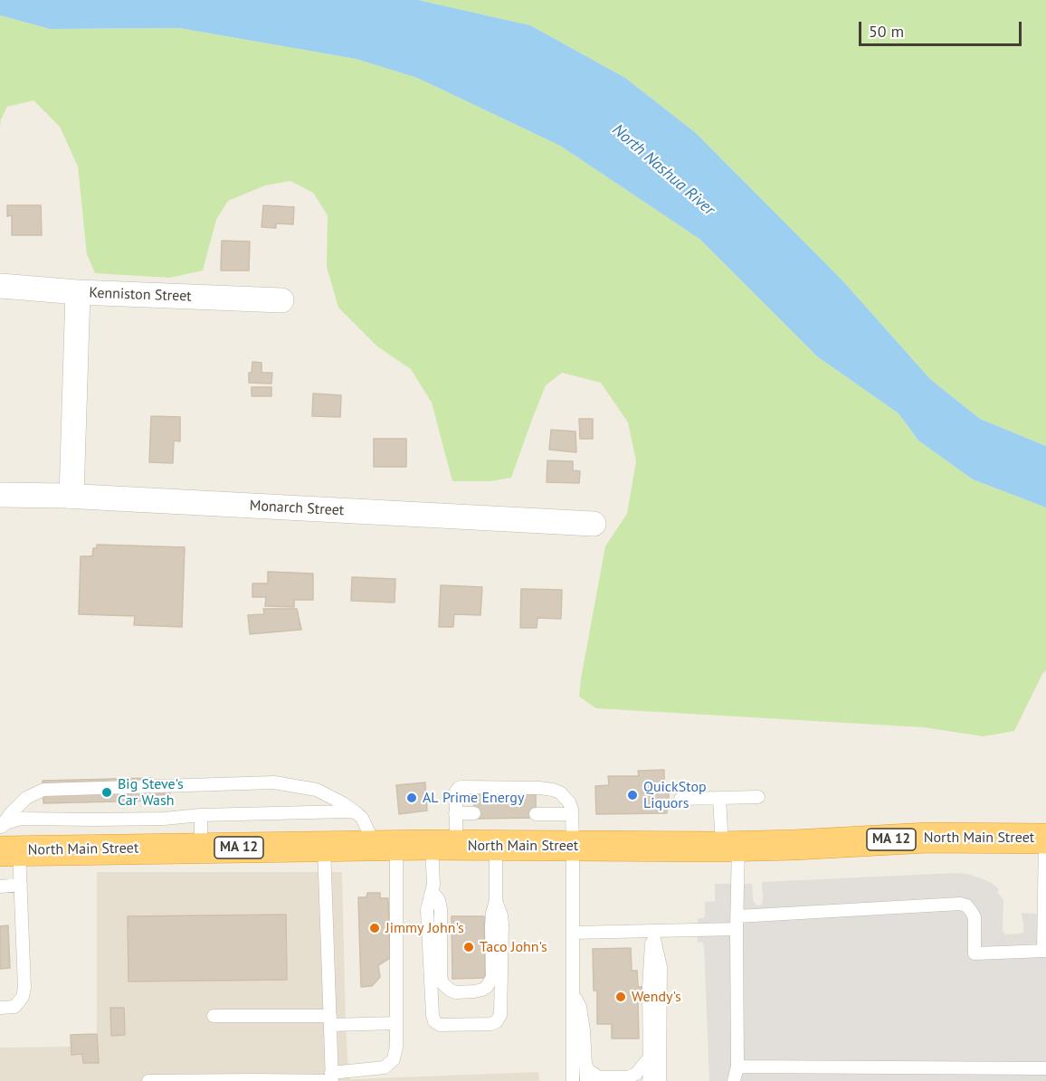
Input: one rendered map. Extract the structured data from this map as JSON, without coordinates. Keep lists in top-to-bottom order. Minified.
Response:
{"streets":{"highway":["North Main Street","MA 12"],"street":["Kenniston Street","Monarch Street"]},"water":["North Nashua River"],"places":["Big Steve's Car Wash","QuickStop Liquors","AL Prime Energy","Jimmy John's","Taco John's","Wendy's"],"scale_bar":"50 m"}
